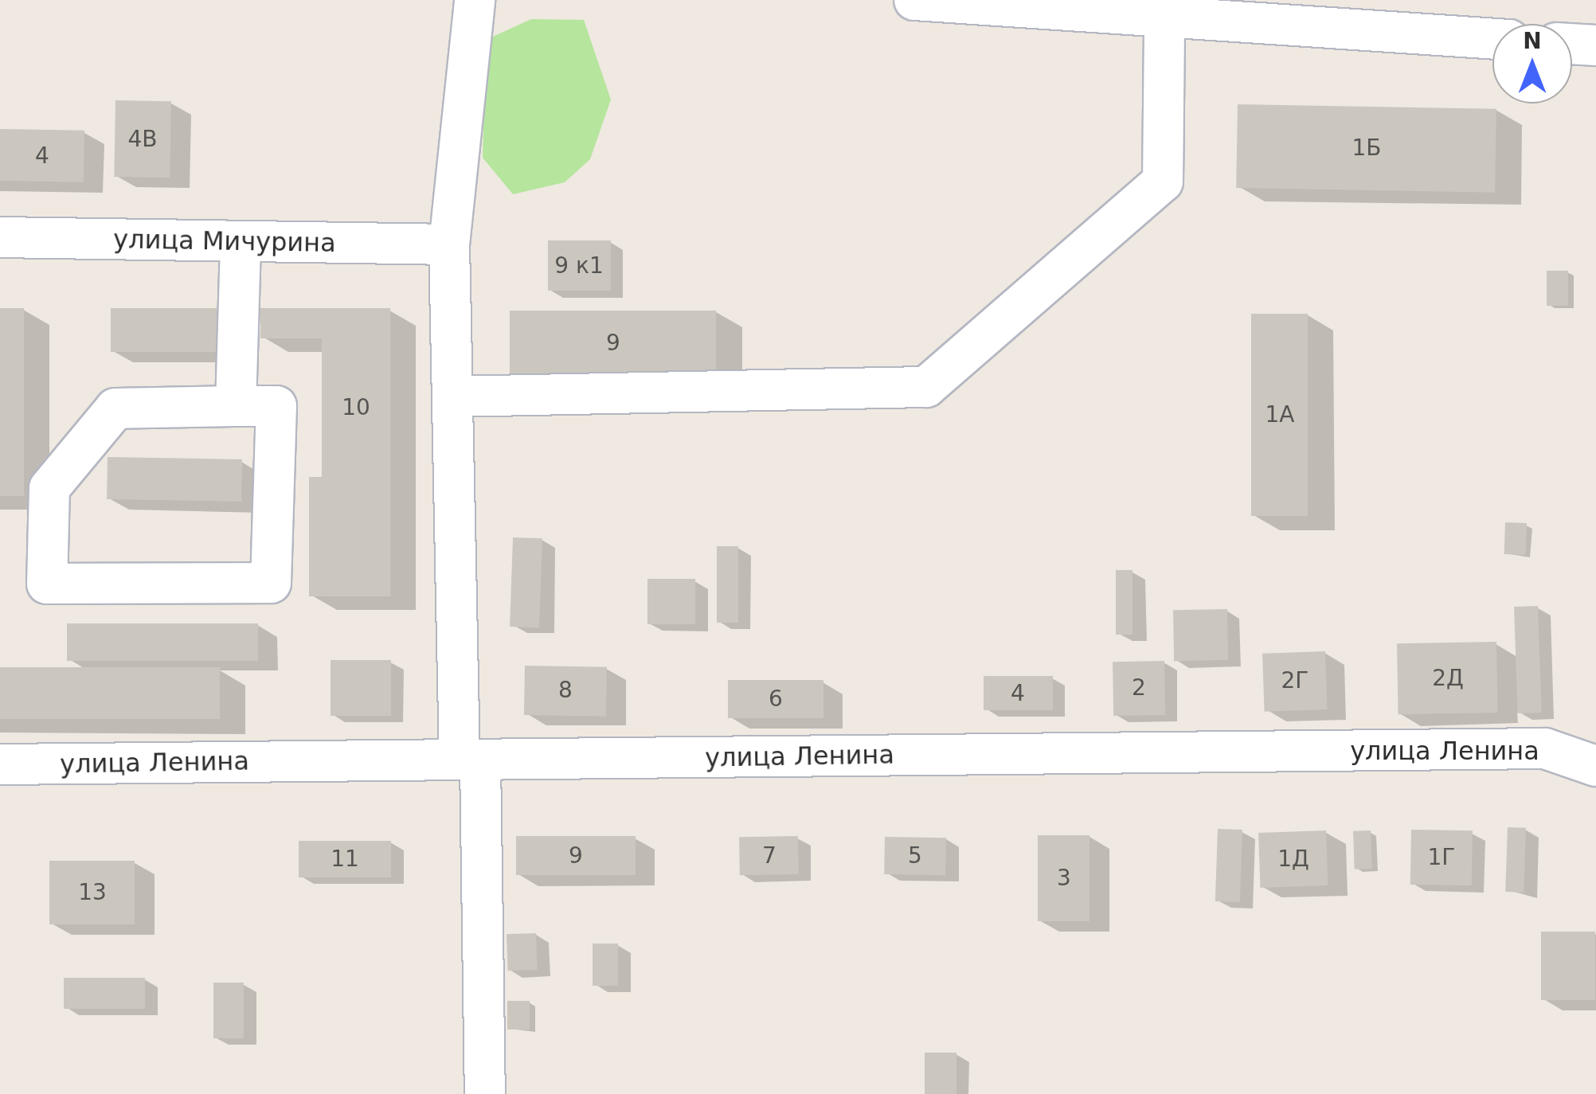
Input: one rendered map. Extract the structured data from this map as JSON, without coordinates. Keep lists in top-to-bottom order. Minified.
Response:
{"streets":{"street":["улица Мичурина","улица Ленина"]},"house_numbers":["4В","1Б","4","9 к1","9","10","1А","2Д","2Г","2","8","4","6","9","7","5","1Г","11","1Д","3","13"],"north":"top"}
